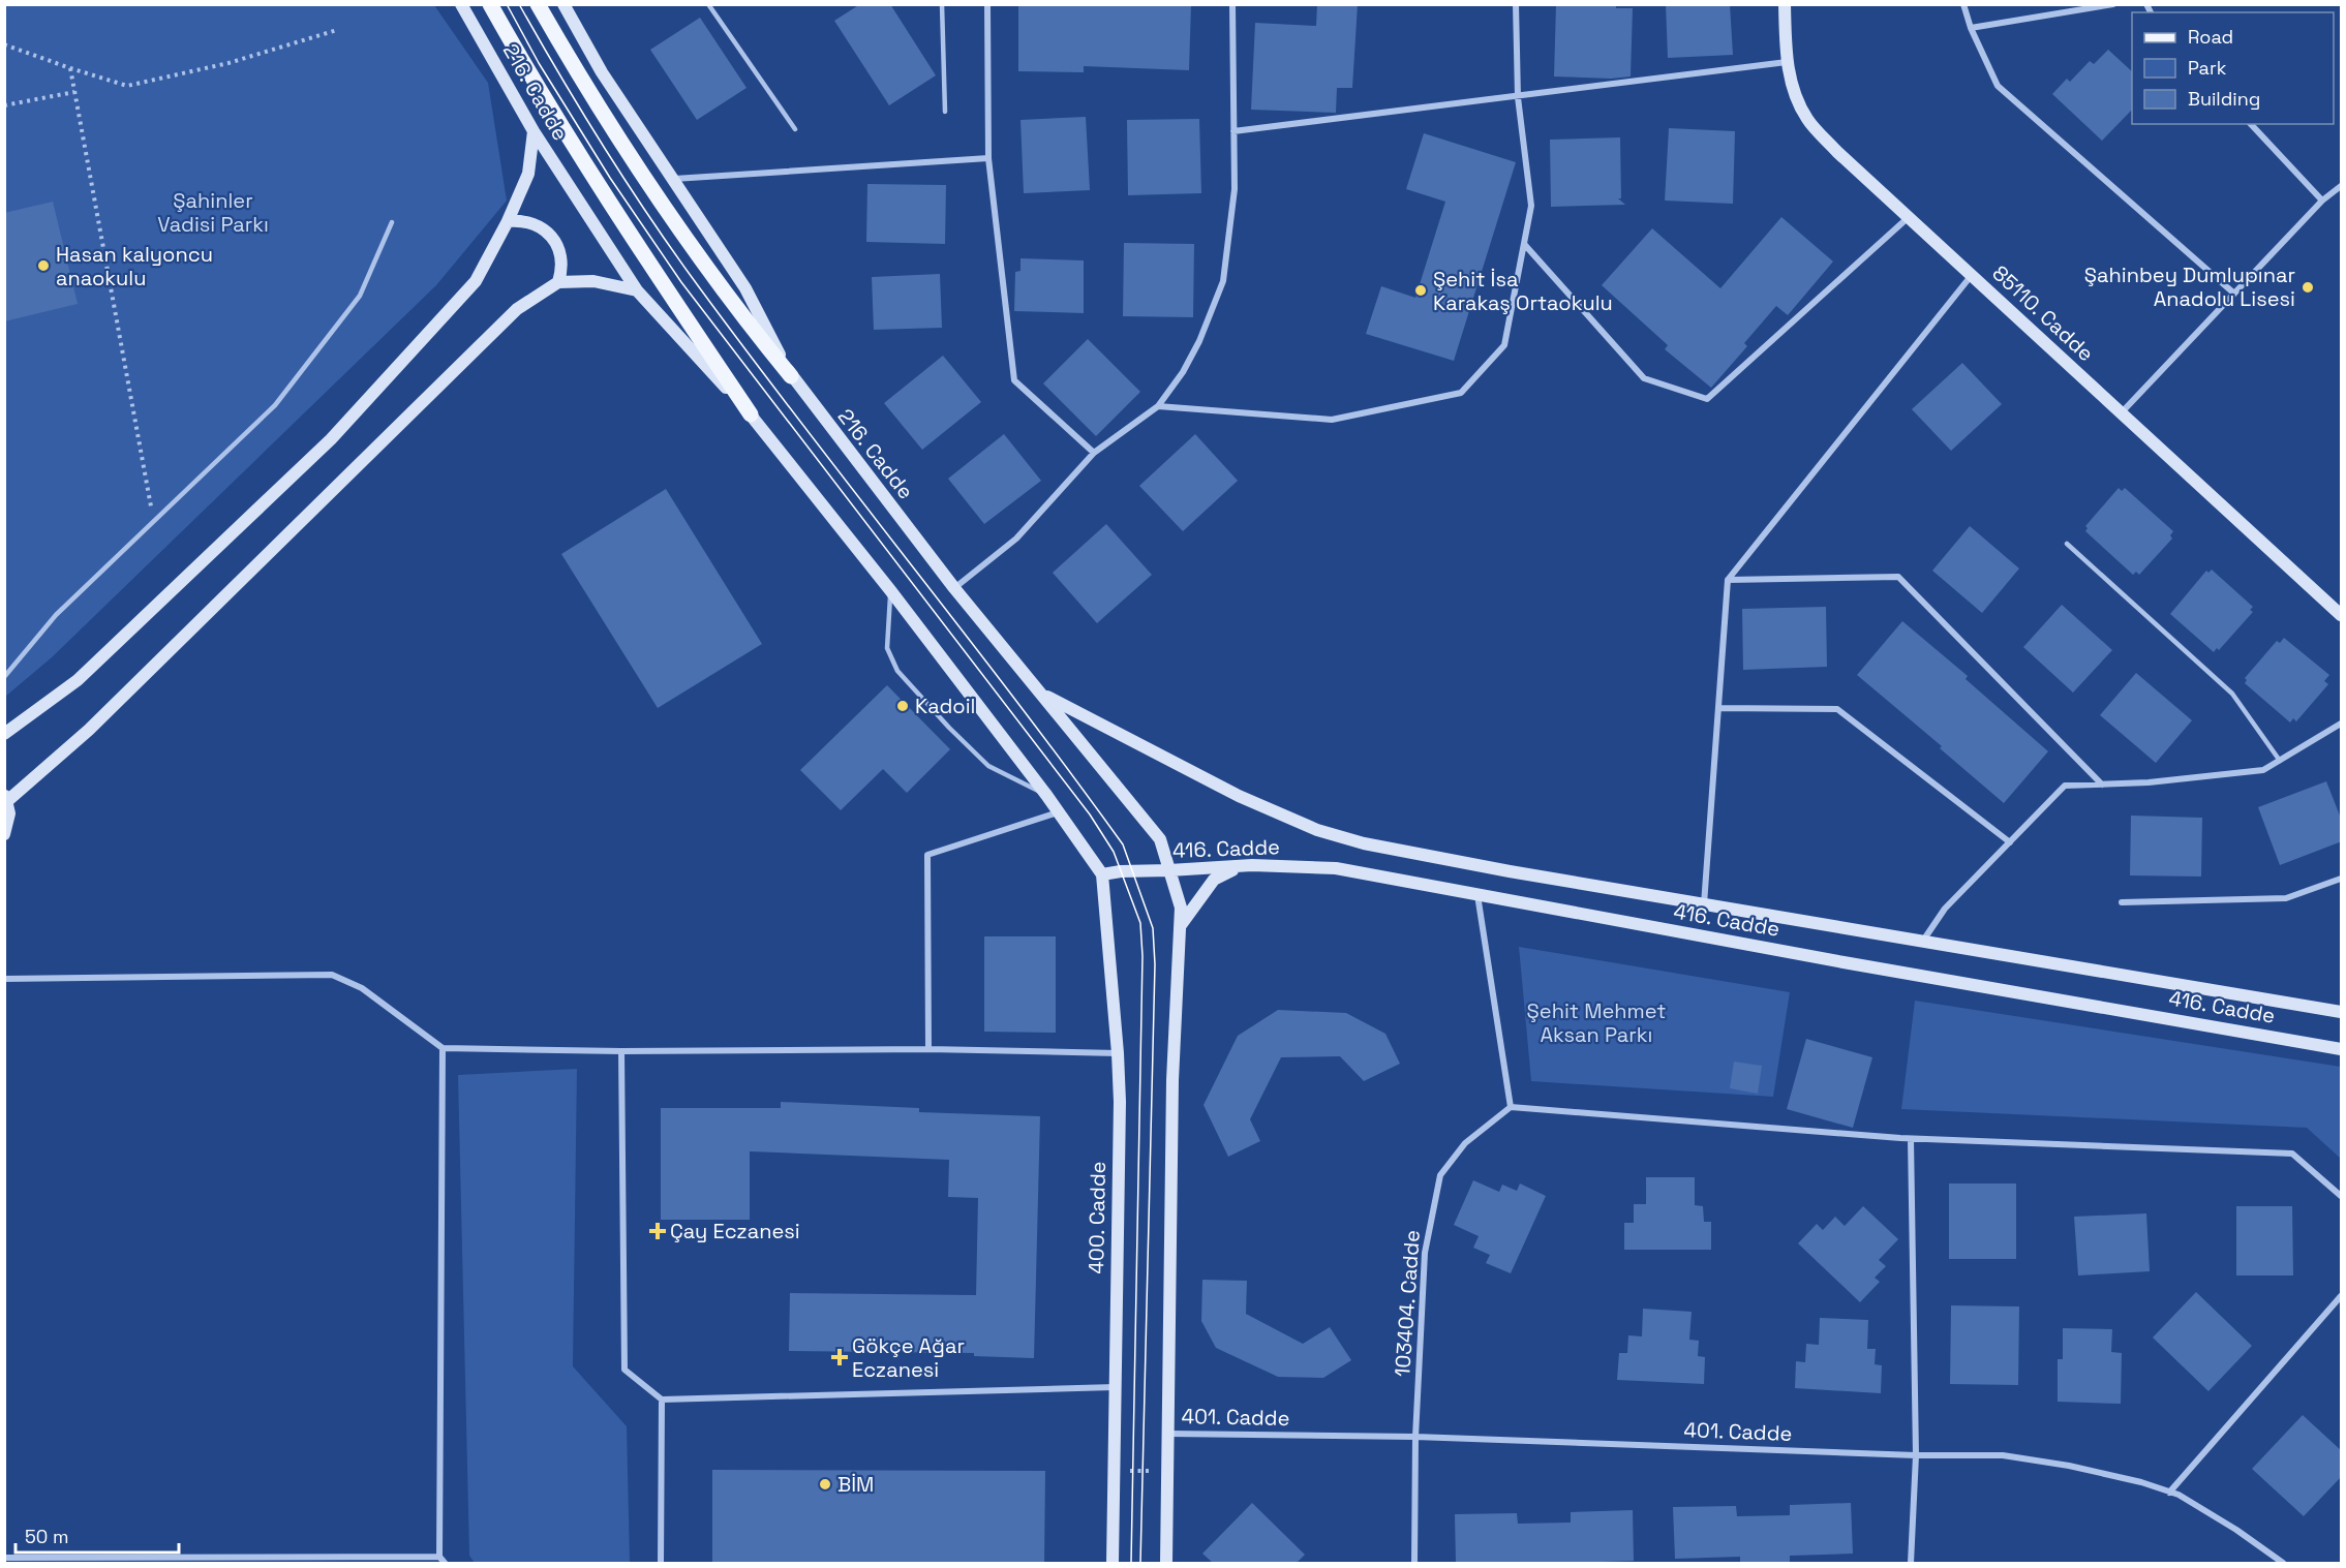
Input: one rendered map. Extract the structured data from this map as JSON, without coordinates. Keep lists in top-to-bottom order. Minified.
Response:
{"streets":{"main road":["216. Cadde","85110. Cadde","416. Cadde","400. Cadde"],"street":["103404. Cadde","401. Cadde"]},"crossings":[["216. Cadde","416. Cadde"],["216. Cadde","400. Cadde"],["416. Cadde","400. Cadde"],["103404. Cadde","401. Cadde"]],"parks":["Şahinler Vadisi Parkı","Şehit Mehmet Aksan Parkı"],"places":{"other":["Hasan kalyoncu anaokulu","Şahinbey Dumlupınar Anadolu Lisesi","Şehit İsa Karakaş Ortaokulu","Kadoil","BİM"],"health":["Çay Eczanesi","Gökçe Ağar Eczanesi"]},"legend":["Road","Park","Building"],"scale_bar":"50 m"}
